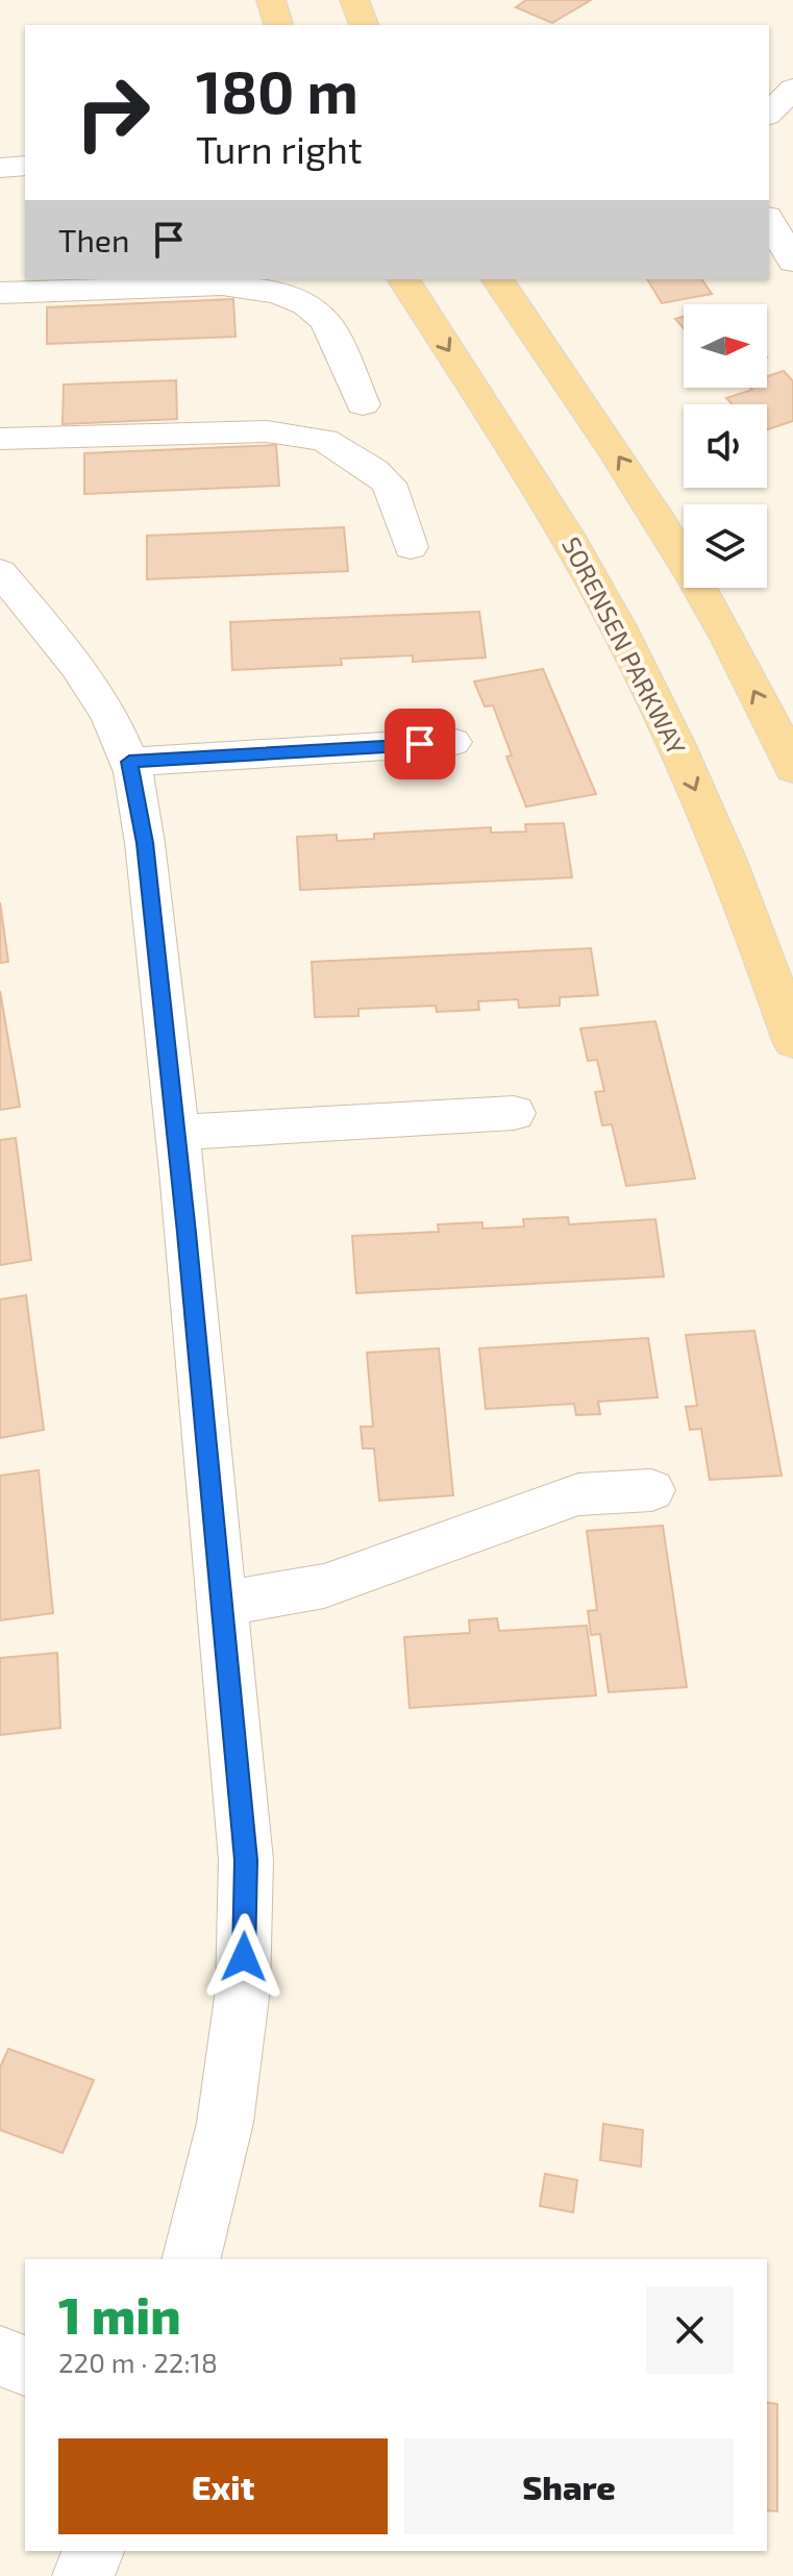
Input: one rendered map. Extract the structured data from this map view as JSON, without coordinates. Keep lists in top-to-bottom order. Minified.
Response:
{"streets":{"main road":["SORENSEN PARKWAY"]},"north":"right","page":{"turn":["180 m","Turn right"],"then":"Then","heading":["1 min","220 m · 22:18"],"buttons":["Exit","Share"]}}
